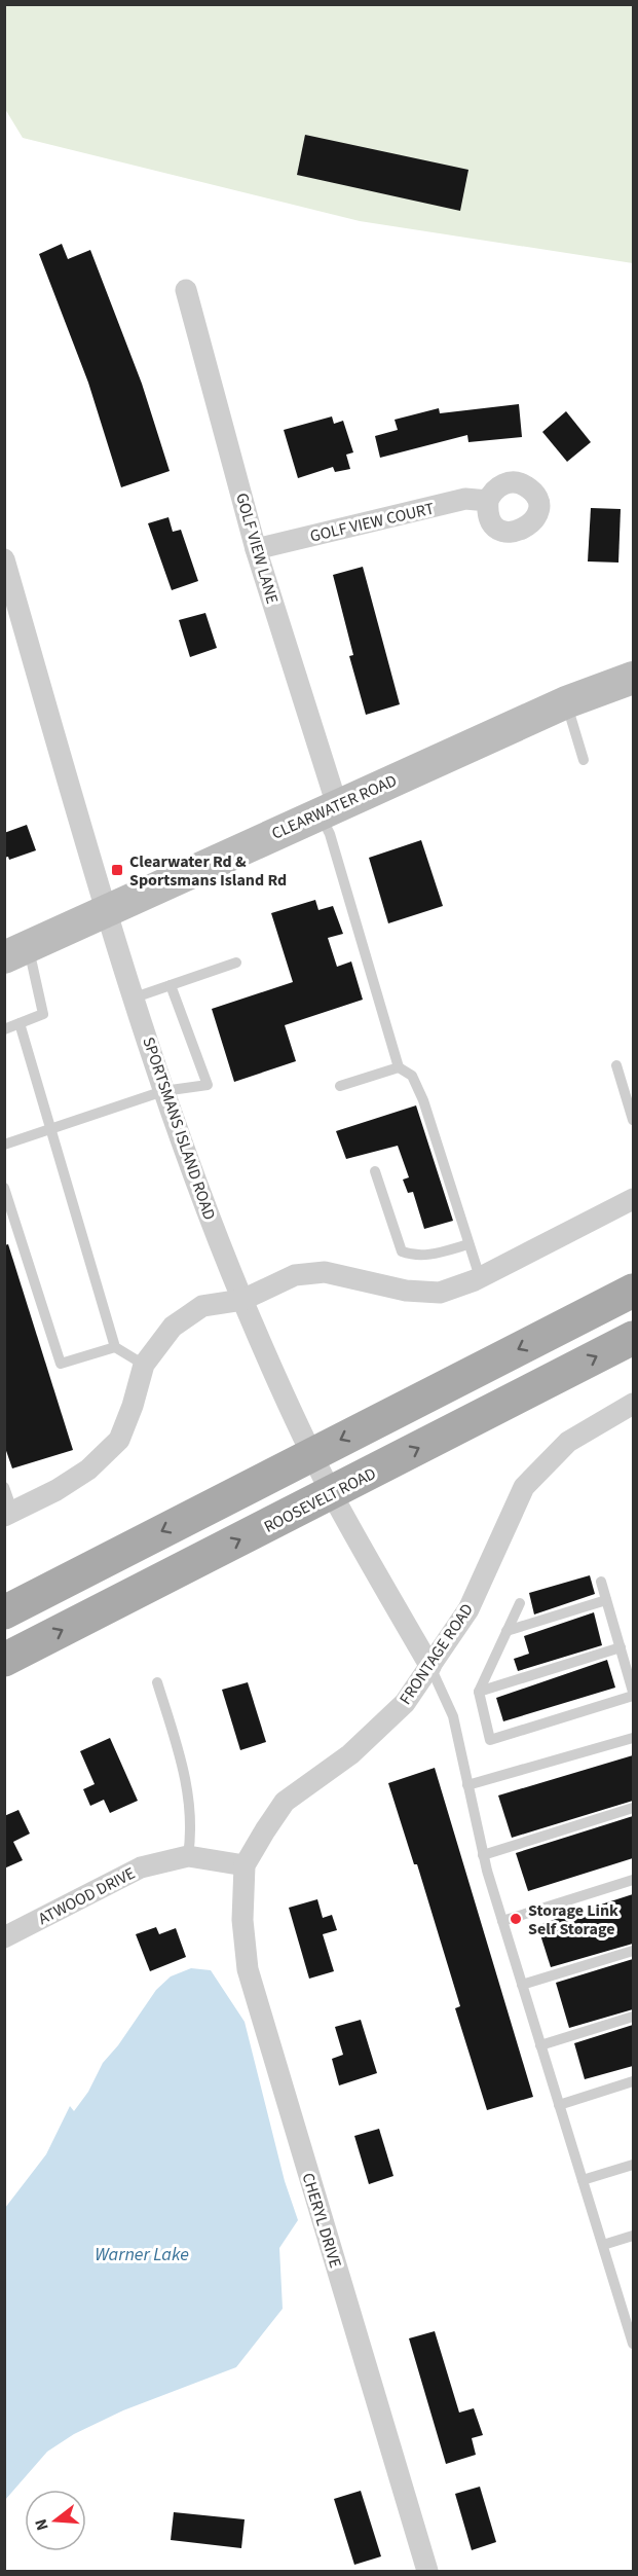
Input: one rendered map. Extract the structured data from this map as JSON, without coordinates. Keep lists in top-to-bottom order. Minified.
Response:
{"streets":{"main road":["ROOSEVELT ROAD"],"street":["GOLF VIEW COURT","GOLF VIEW LANE","CLEARWATER ROAD","SPORTSMANS ISLAND ROAD","FRONTAGE ROAD","ATWOOD DRIVE","CHERYL DRIVE"]},"crossings":[["GOLF VIEW COURT","GOLF VIEW LANE"],["GOLF VIEW LANE","CLEARWATER ROAD"],["CLEARWATER ROAD","SPORTSMANS ISLAND ROAD"],["SPORTSMANS ISLAND ROAD","ROOSEVELT ROAD"],["SPORTSMANS ISLAND ROAD","FRONTAGE ROAD"],["FRONTAGE ROAD","ATWOOD DRIVE"],["FRONTAGE ROAD","CHERYL DRIVE"],["ATWOOD DRIVE","CHERYL DRIVE"]],"water":["Warner Lake"],"places":{"transit":["Clearwater Rd & Sportsmans Island Rd"],"other":["Storage Link Self Storage"]},"north":"left"}
